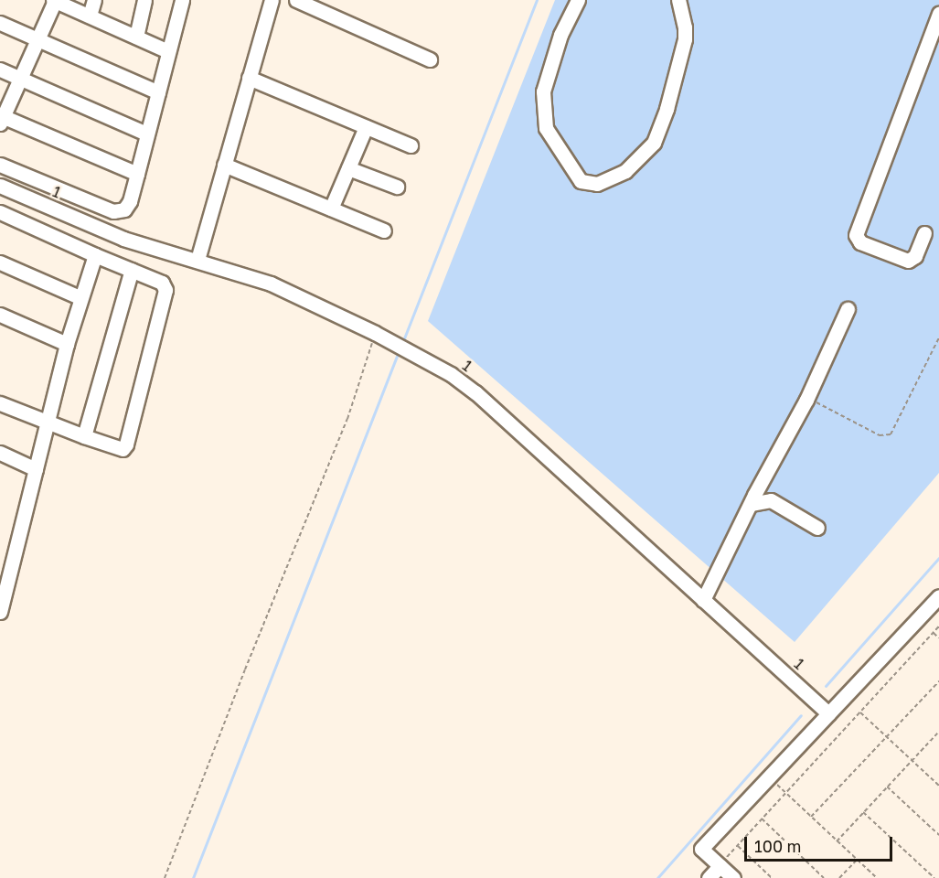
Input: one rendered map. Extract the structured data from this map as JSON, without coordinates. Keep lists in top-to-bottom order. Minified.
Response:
{"streets":{"street":["1"]},"scale_bar":"100 m"}
